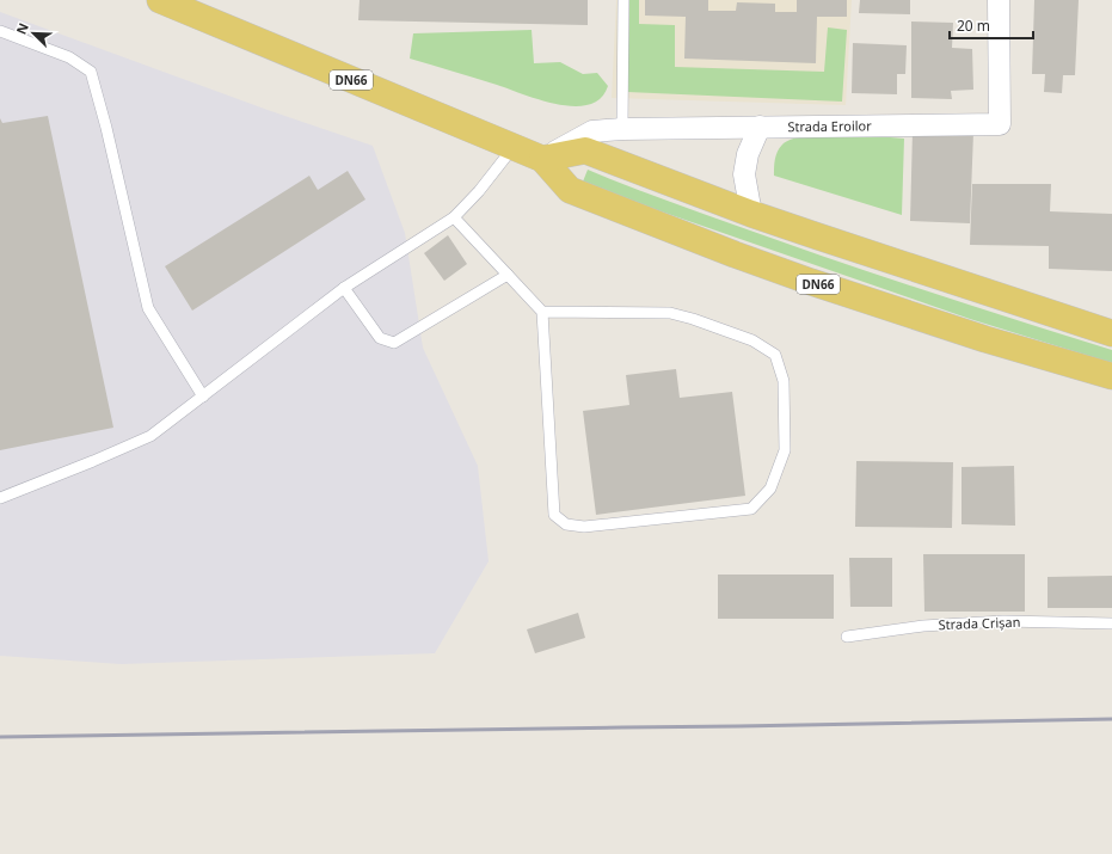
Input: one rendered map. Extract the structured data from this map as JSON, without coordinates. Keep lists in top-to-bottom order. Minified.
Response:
{"streets":{"main road":["DN66"],"street":["Strada Eroilor"],"lane":["Strada Crișan"]},"crossings":[["DN66","Strada Eroilor"]],"scale_bar":"20 m","north":"top left"}
